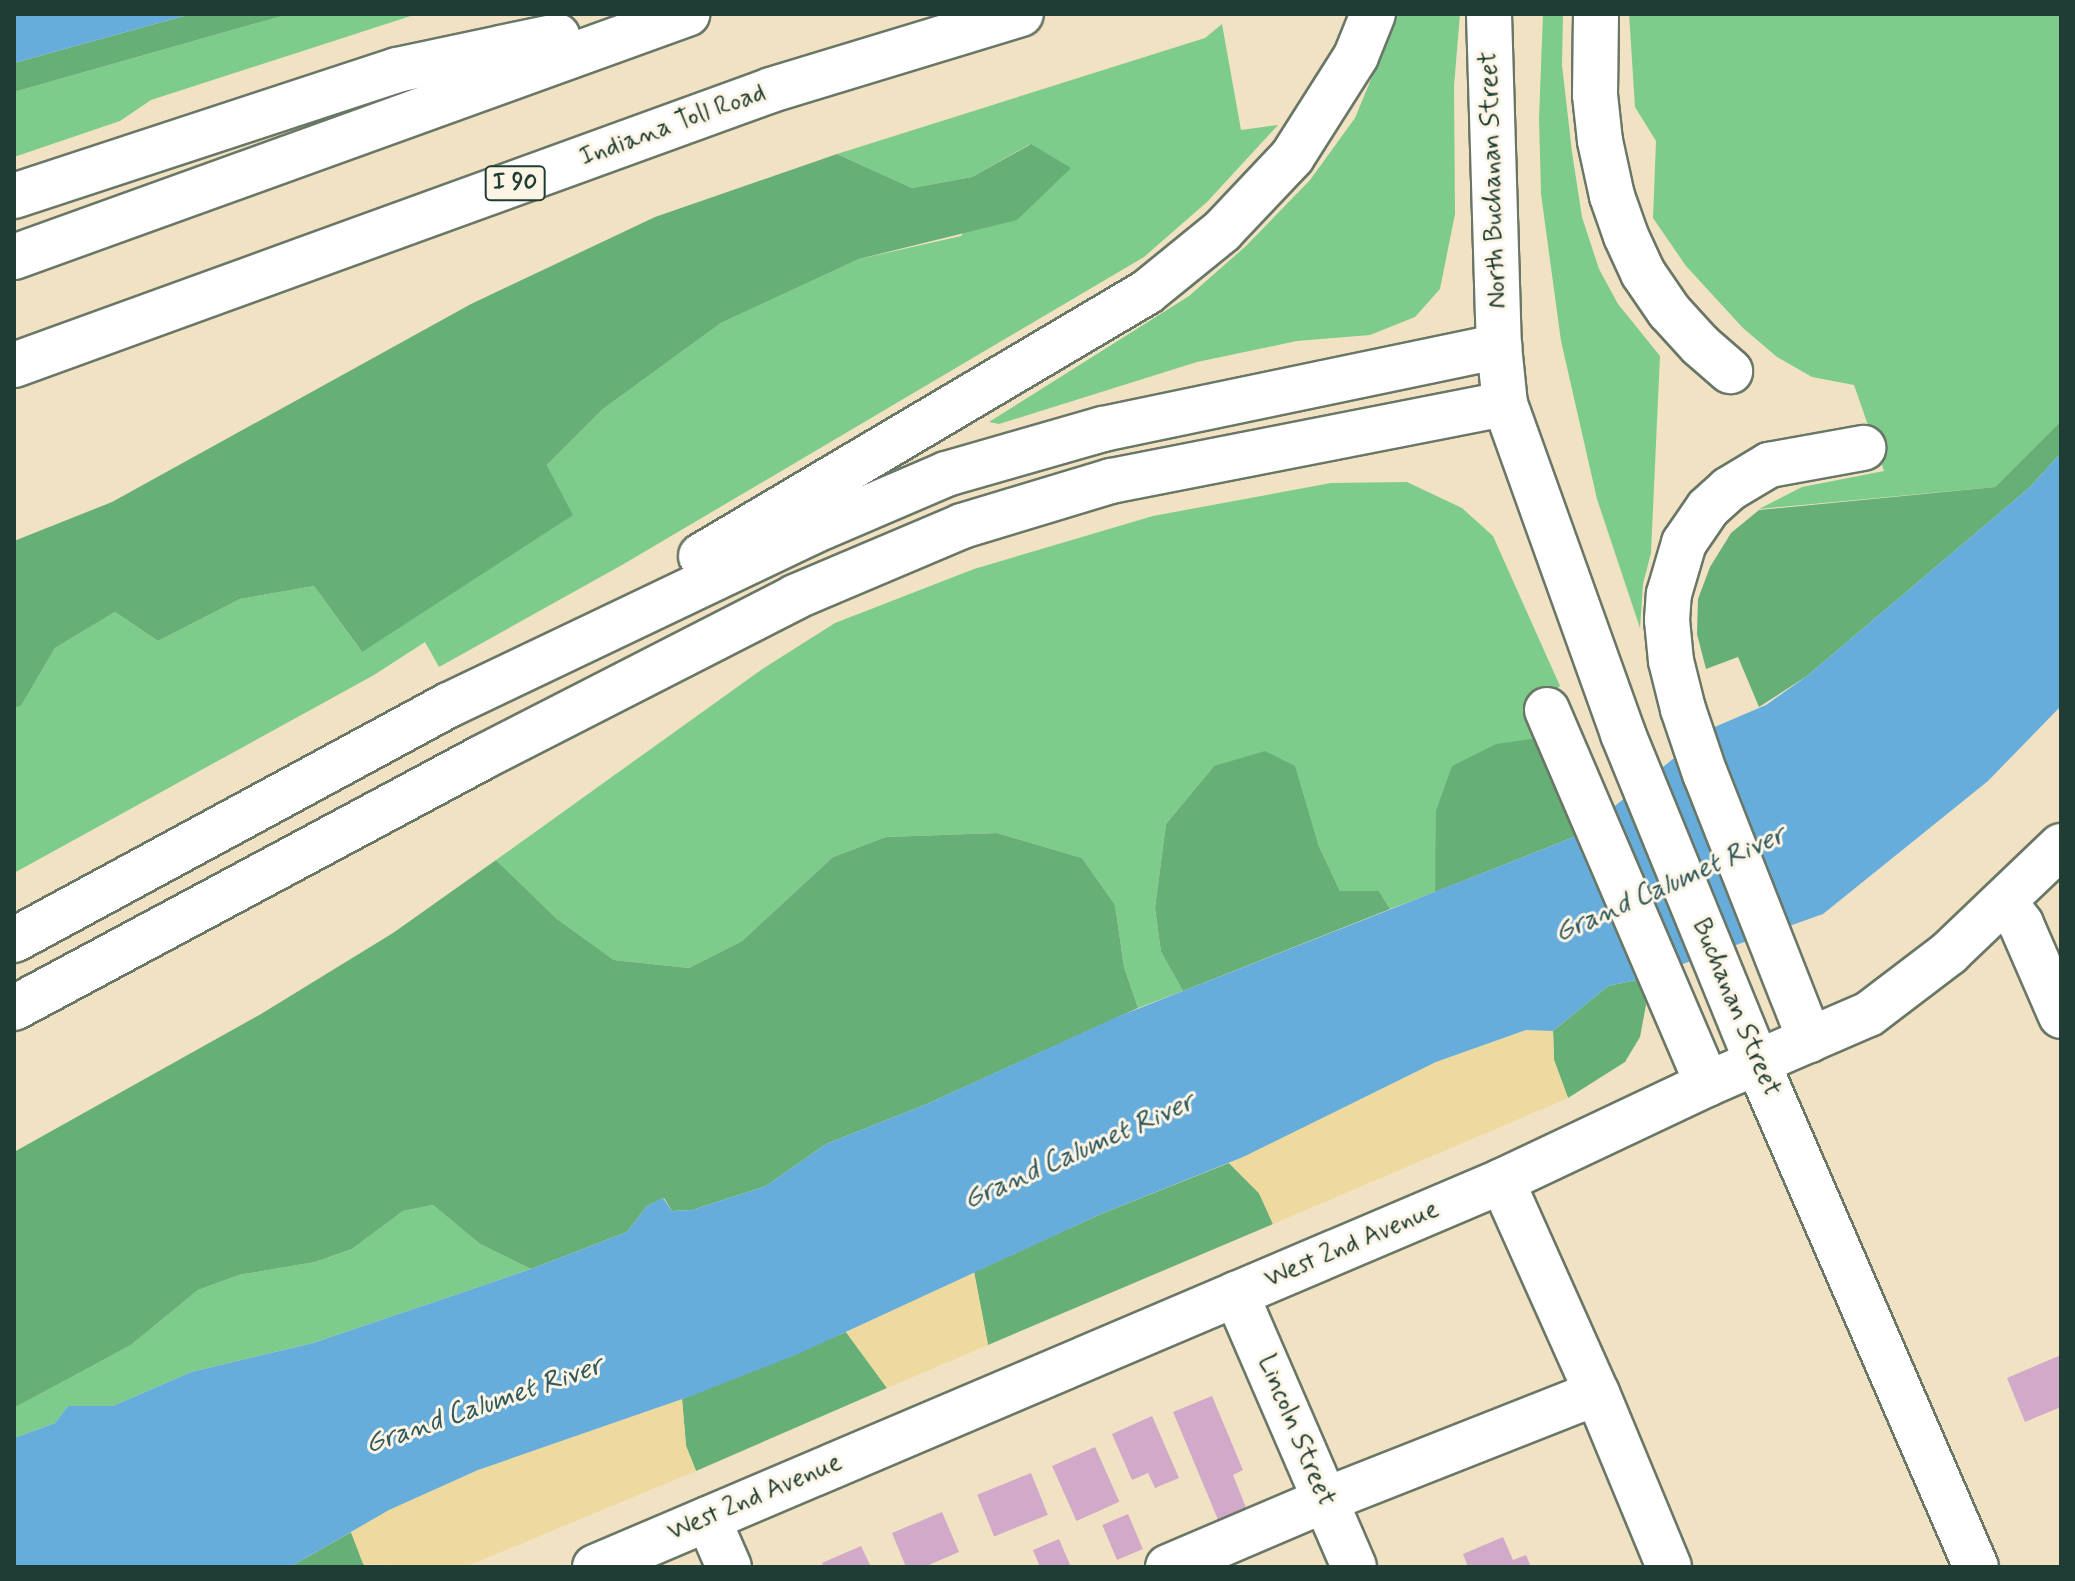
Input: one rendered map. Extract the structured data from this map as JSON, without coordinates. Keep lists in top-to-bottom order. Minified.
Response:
{"streets":{"main road":["Indiana Toll Road","North Buchanan Street","I 90","Buchanan Street","West 2nd Avenue","Lincoln Street"]},"crossings":[["North Buchanan Street","Buchanan Street"],["Buchanan Street","West 2nd Avenue"],["West 2nd Avenue","Lincoln Street"]],"water":["Grand Calumet River"]}
